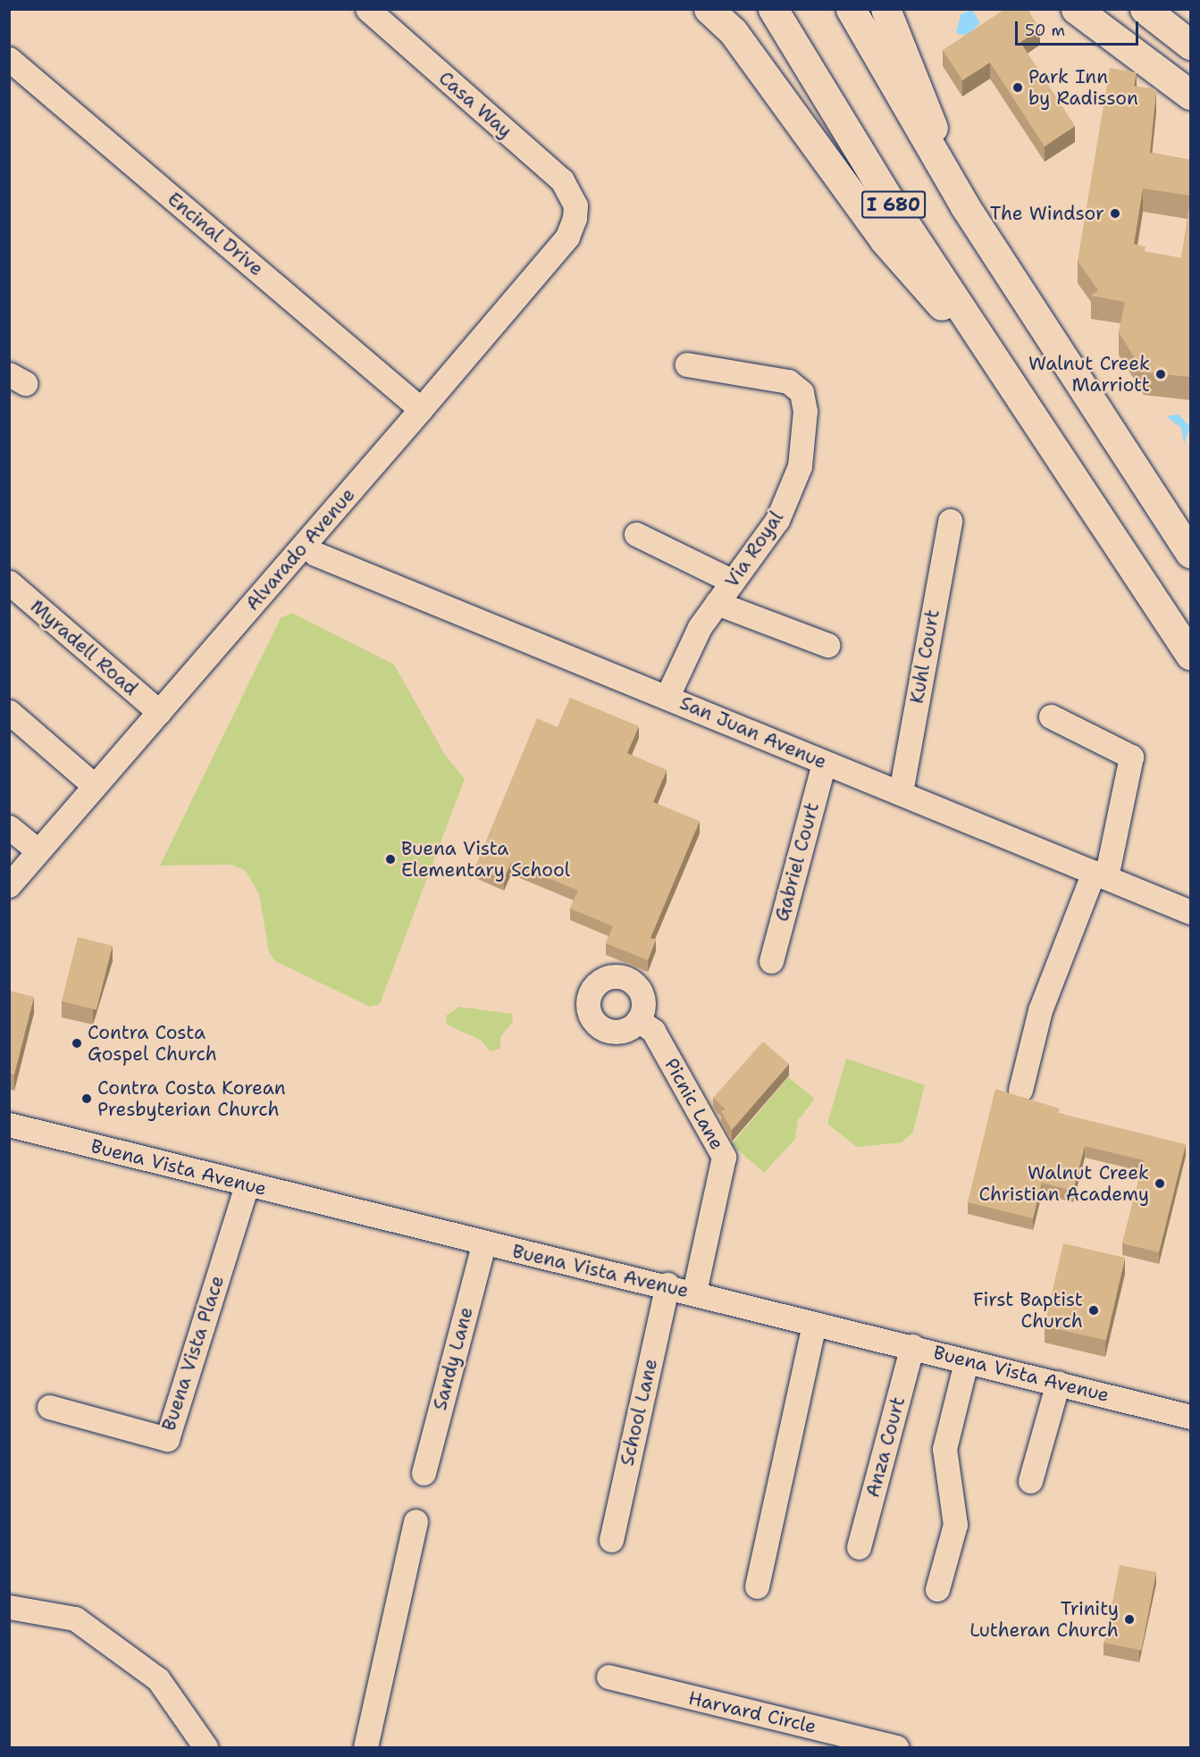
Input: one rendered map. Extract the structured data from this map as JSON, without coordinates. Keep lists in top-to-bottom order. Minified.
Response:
{"streets":{"main road":["I 680"],"street":["Casa Way","Encinal Drive","Alvarado Avenue","Via Royal","Myradell Road","Kuhl Court","San Juan Avenue","Gabriel Court","Picnic Lane","Buena Vista Avenue","Buena Vista Place","Sandy Lane","School Lane","Anza Court","Harvard Circle"]},"crossings":[["Casa Way","Alvarado Avenue"],["Encinal Drive","Alvarado Avenue"],["Alvarado Avenue","Myradell Road"],["Via Royal","San Juan Avenue"],["Kuhl Court","San Juan Avenue"],["San Juan Avenue","Gabriel Court"],["Picnic Lane","Buena Vista Avenue"],["Buena Vista Avenue","Buena Vista Place"],["Buena Vista Avenue","Sandy Lane"],["Buena Vista Avenue","School Lane"],["Buena Vista Avenue","Anza Court"]],"places":["Park Inn by Radisson","The Windsor","Walnut Creek Marriott","Buena Vista Elementary School","Contra Costa Gospel Church","Contra Costa Korean Presbyterian Church","Walnut Creek Christian Academy","First Baptist Church","Trinity Lutheran Church"],"scale_bar":"50 m"}
